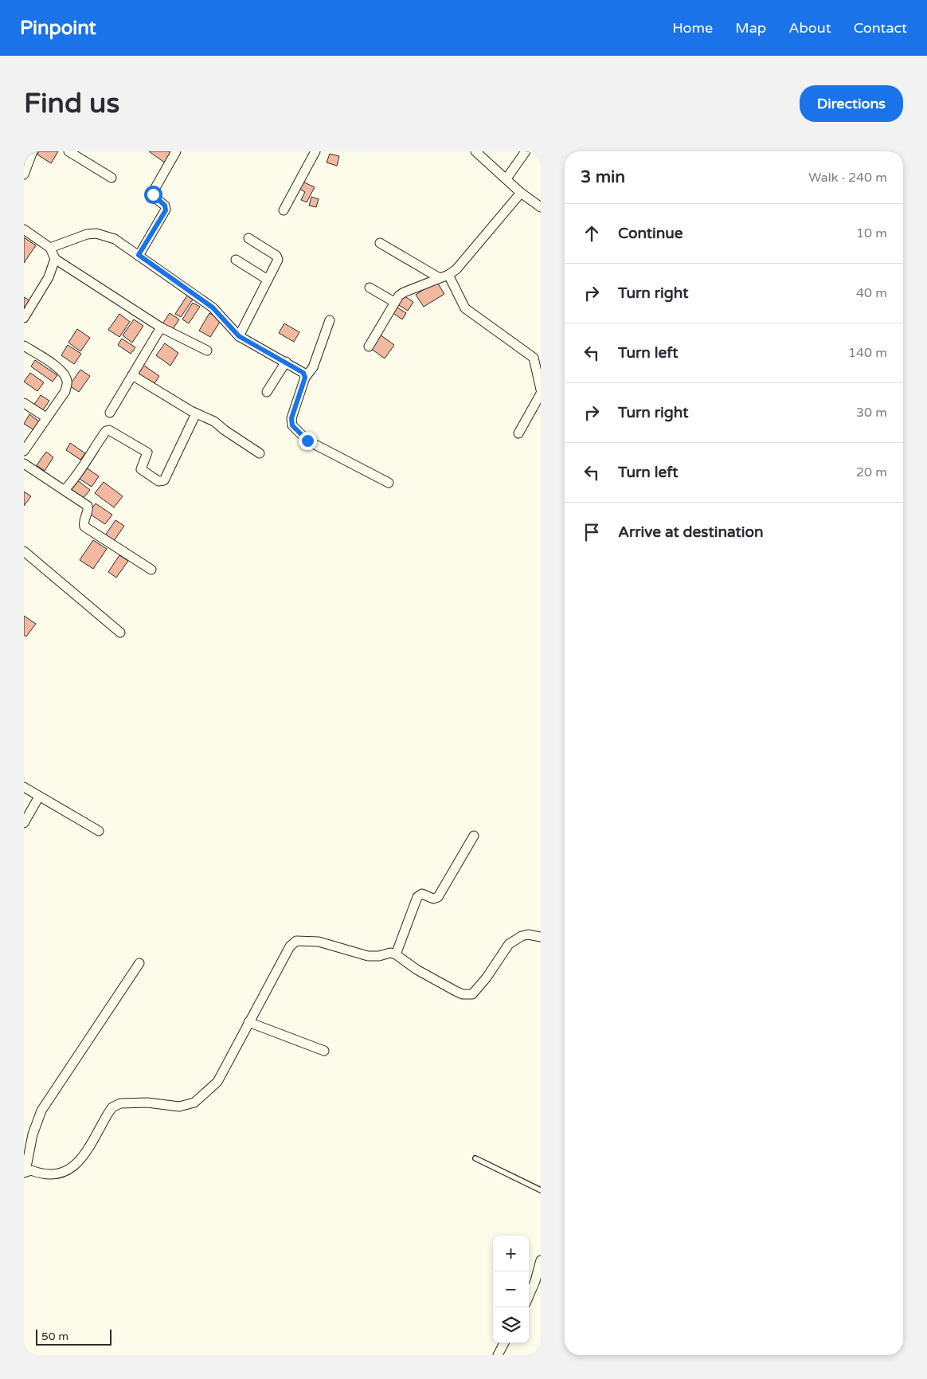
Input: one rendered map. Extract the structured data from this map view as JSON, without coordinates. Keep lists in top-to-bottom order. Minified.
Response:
{"scale_bar":"50 m","page":{"header":"Pinpoint","nav":["Home","Map","About","Contact"],"buttons":"Directions","title":"Find us","heading":["3 min","Walk · 240 m"],"list":[["Continue","10 m"],["Turn right","40 m"],["Turn left","140 m"],["Turn right","30 m"],["Turn left","20 m"],"Arrive at destination"],"map_buttons":["+","−"],"scale":"50 m"}}
